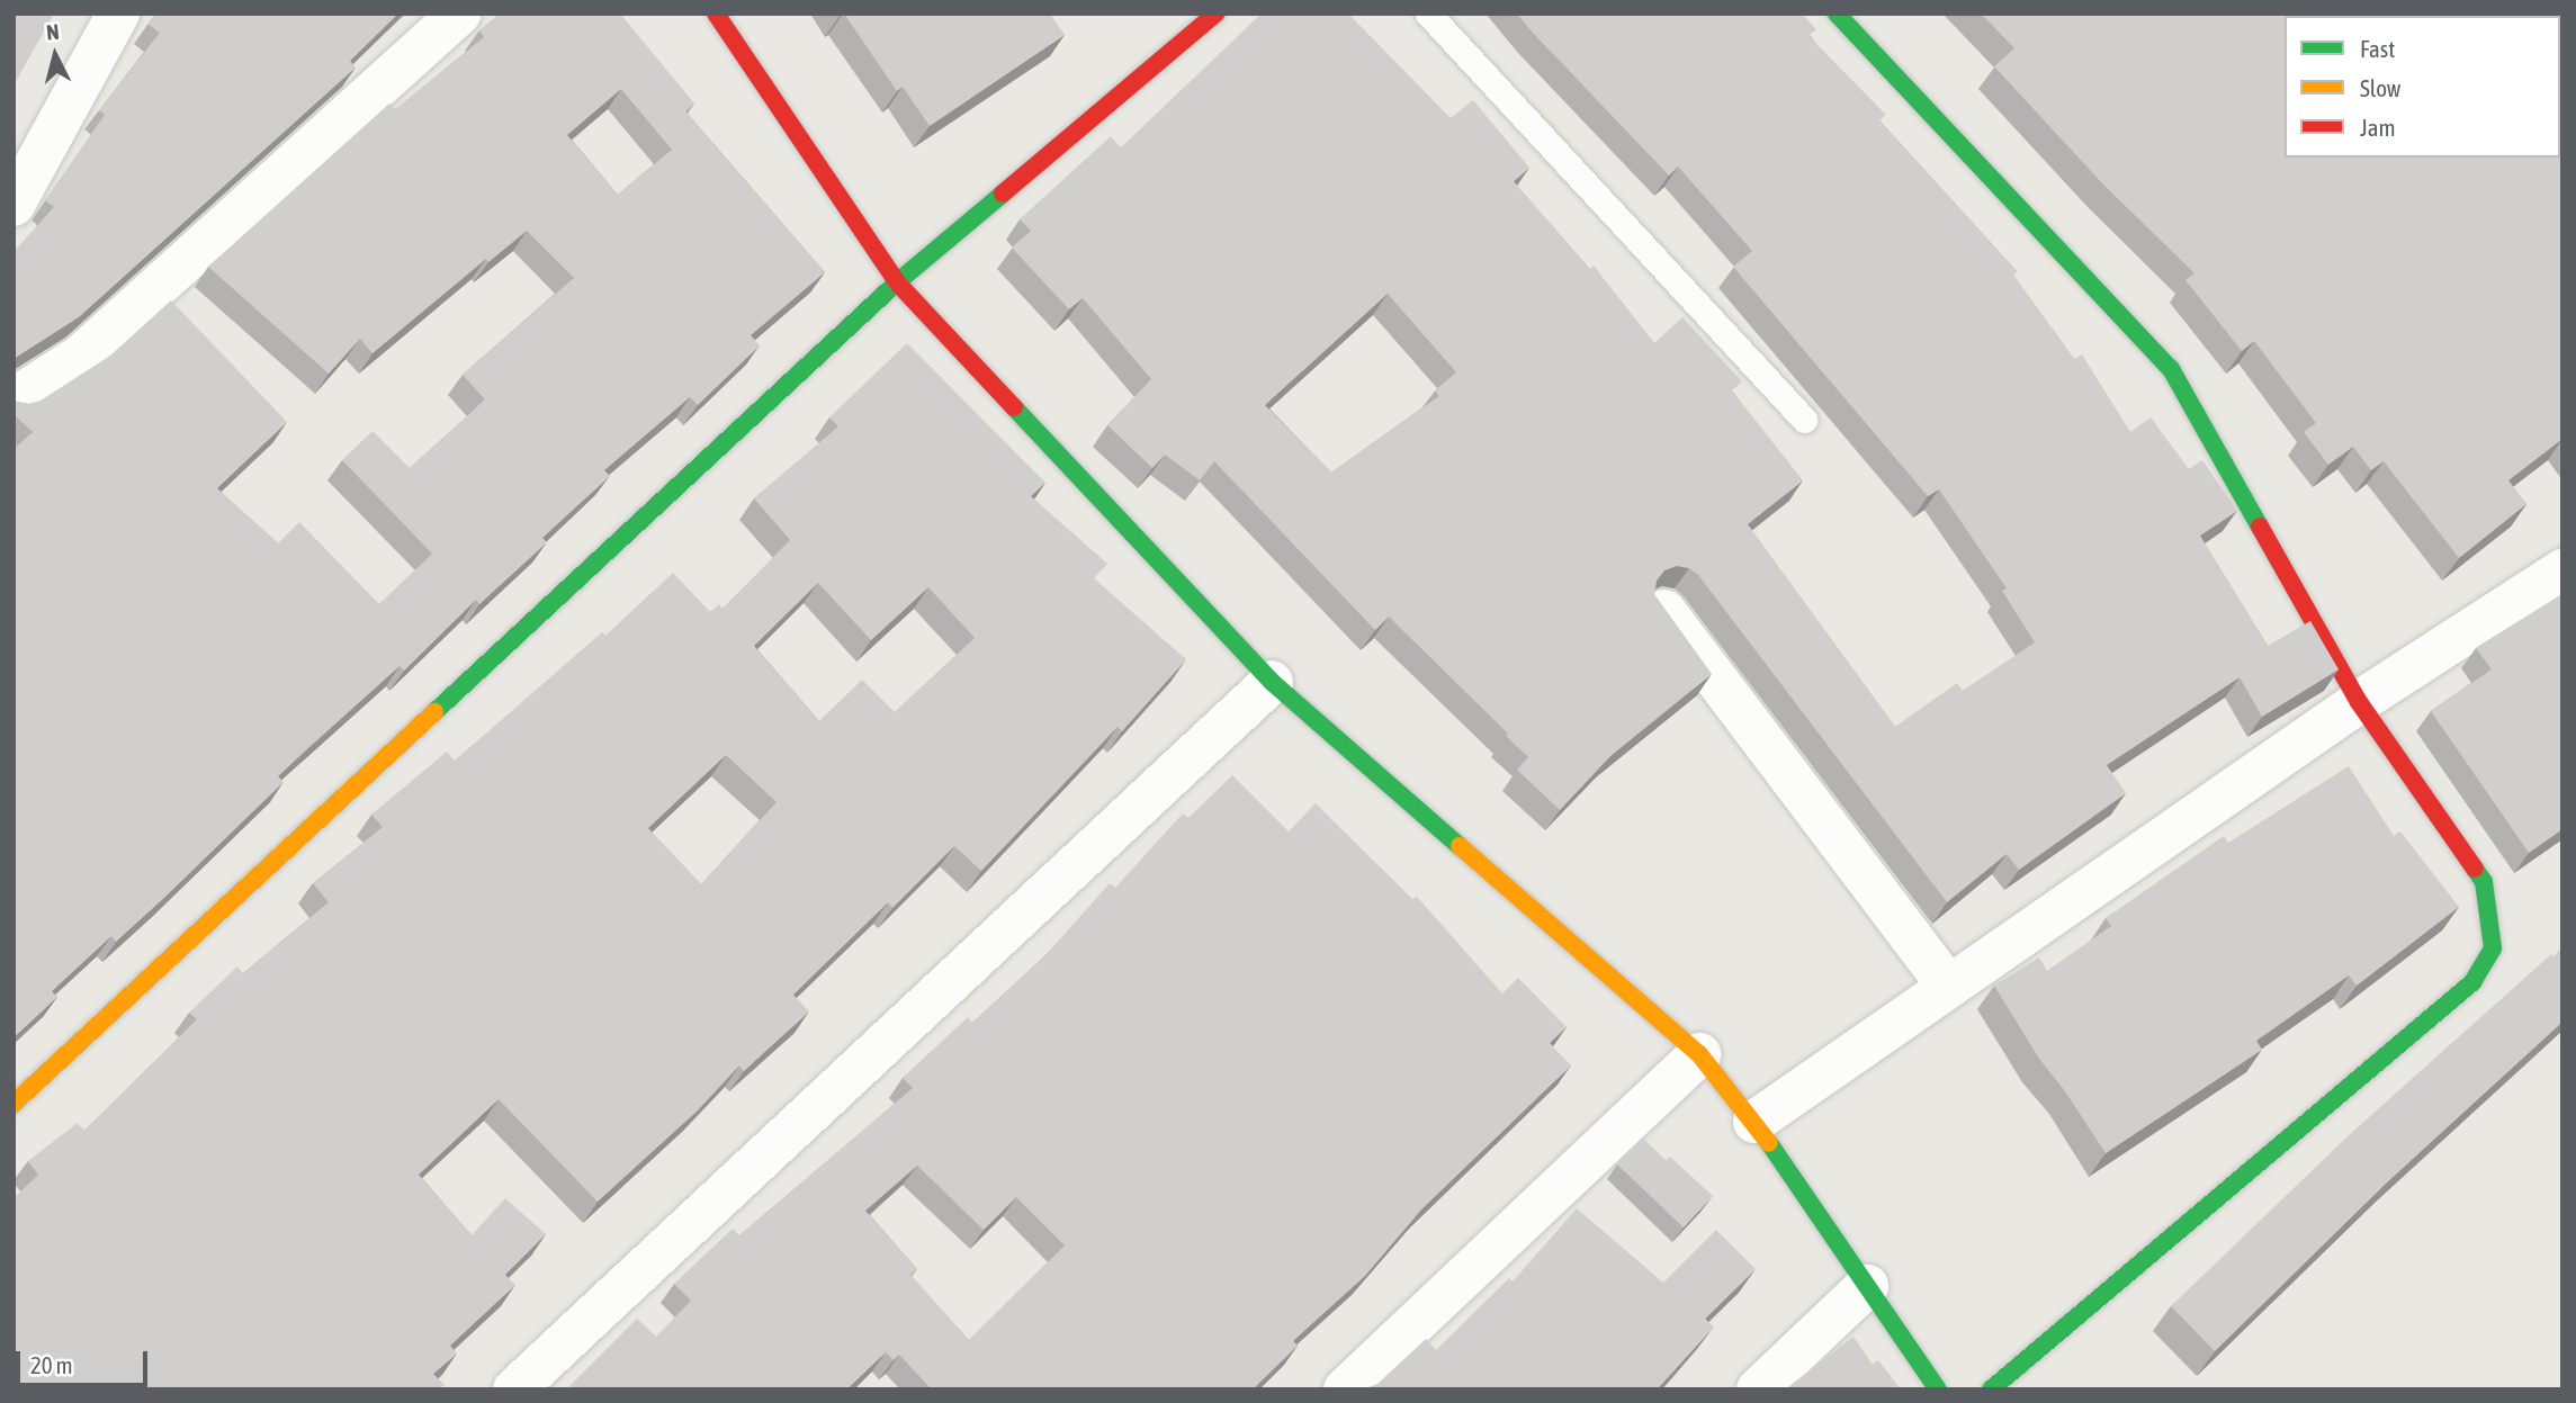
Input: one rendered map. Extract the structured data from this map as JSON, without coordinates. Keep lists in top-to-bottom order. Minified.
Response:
{"legend":["Fast","Slow","Jam"],"scale_bar":"20 m","north":"top"}
